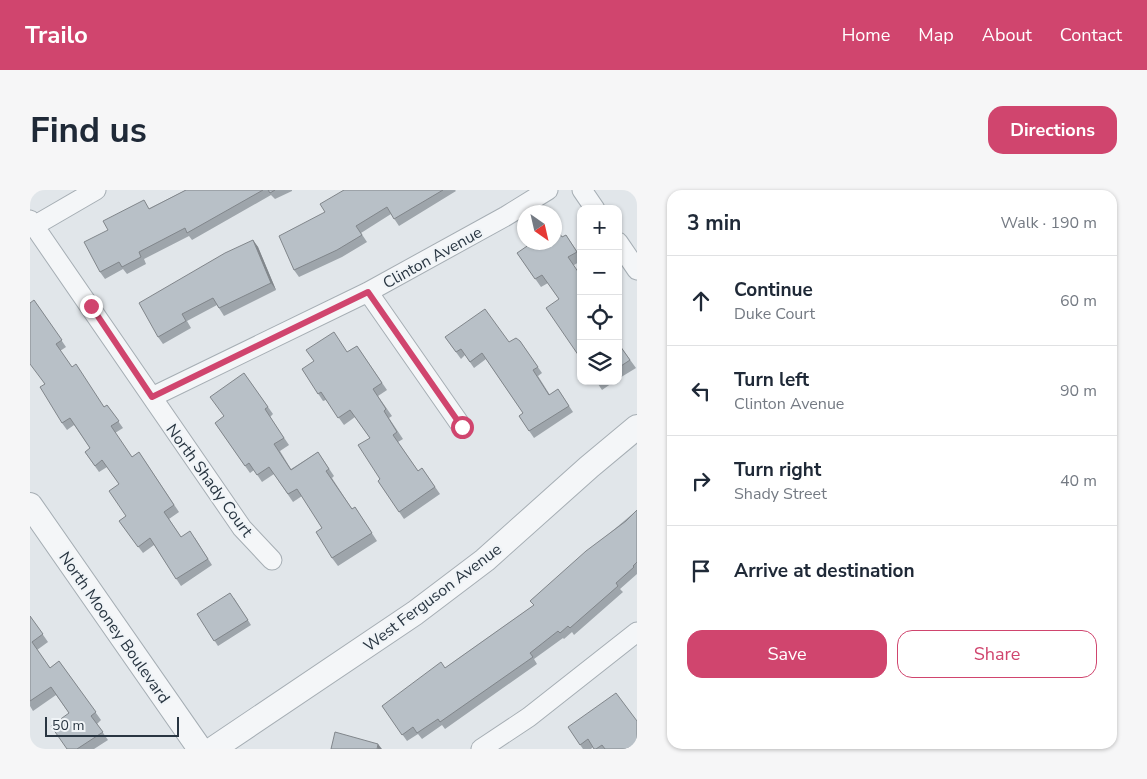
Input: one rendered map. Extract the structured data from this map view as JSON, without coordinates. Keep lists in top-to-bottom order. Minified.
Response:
{"streets":{"street":["Clinton Avenue","North Shady Court","West Ferguson Avenue","North Mooney Boulevard"]},"crossings":[["Clinton Avenue","North Shady Court"]],"scale_bar":"50 m","north":"bottom right","page":{"header":"Trailo","nav":["Home","Map","About","Contact"],"buttons":["Directions",["Save","Share"]],"title":"Find us","heading":["3 min","Walk · 190 m"],"map_buttons":["+","−"],"list":[["Continue","Duke Court","60 m"],["Turn left","Clinton Avenue","90 m"],["Turn right","Shady Street","40 m"],"Arrive at destination"],"scale":"50 m"}}
